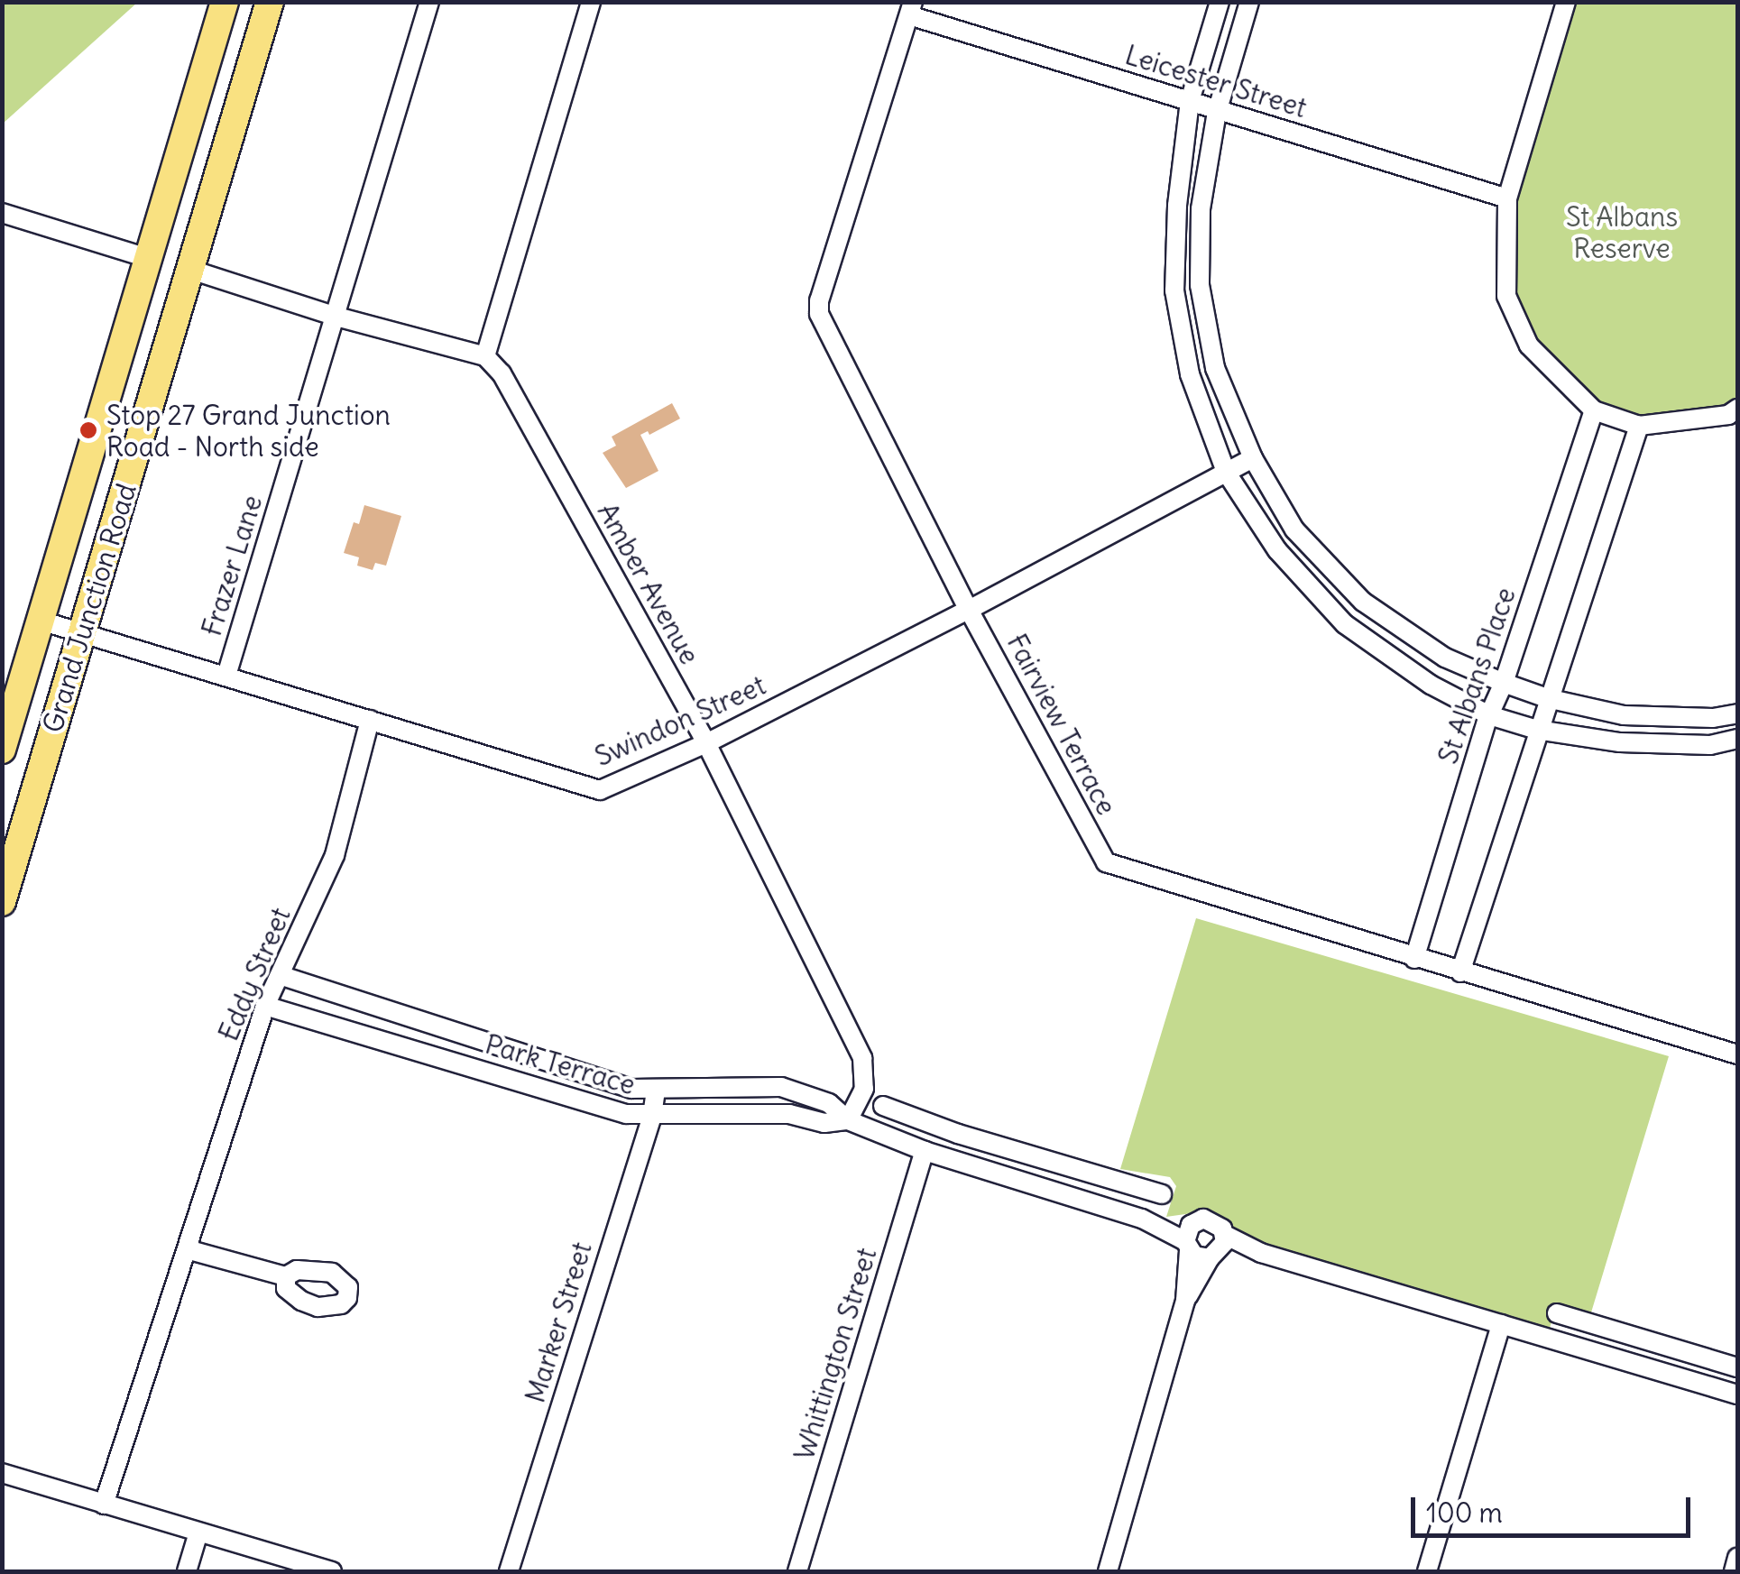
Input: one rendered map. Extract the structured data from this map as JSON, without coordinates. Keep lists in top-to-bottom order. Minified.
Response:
{"streets":{"highway":["Grand Junction Road"],"street":["Leicester Street","Frazer Lane","Amber Avenue","St Albans Place","Swindon Street","Fairview Terrace","Eddy Street","Park Terrace","Marker Street","Whittington Street"]},"crossings":[["Leicester Street","Fairview Terrace"],["Frazer Lane","Swindon Street"],["Amber Avenue","Swindon Street"],["Amber Avenue","Park Terrace"],["Grand Junction Road","Swindon Street"],["St Albans Place","Fairview Terrace"],["Swindon Street","Fairview Terrace"],["Swindon Street","Eddy Street"],["Eddy Street","Park Terrace"],["Park Terrace","Marker Street"],["Park Terrace","Whittington Street"]],"parks":["St Albans Reserve"],"places":["Stop 27 Grand Junction Road - North side"],"scale_bar":"100 m"}
